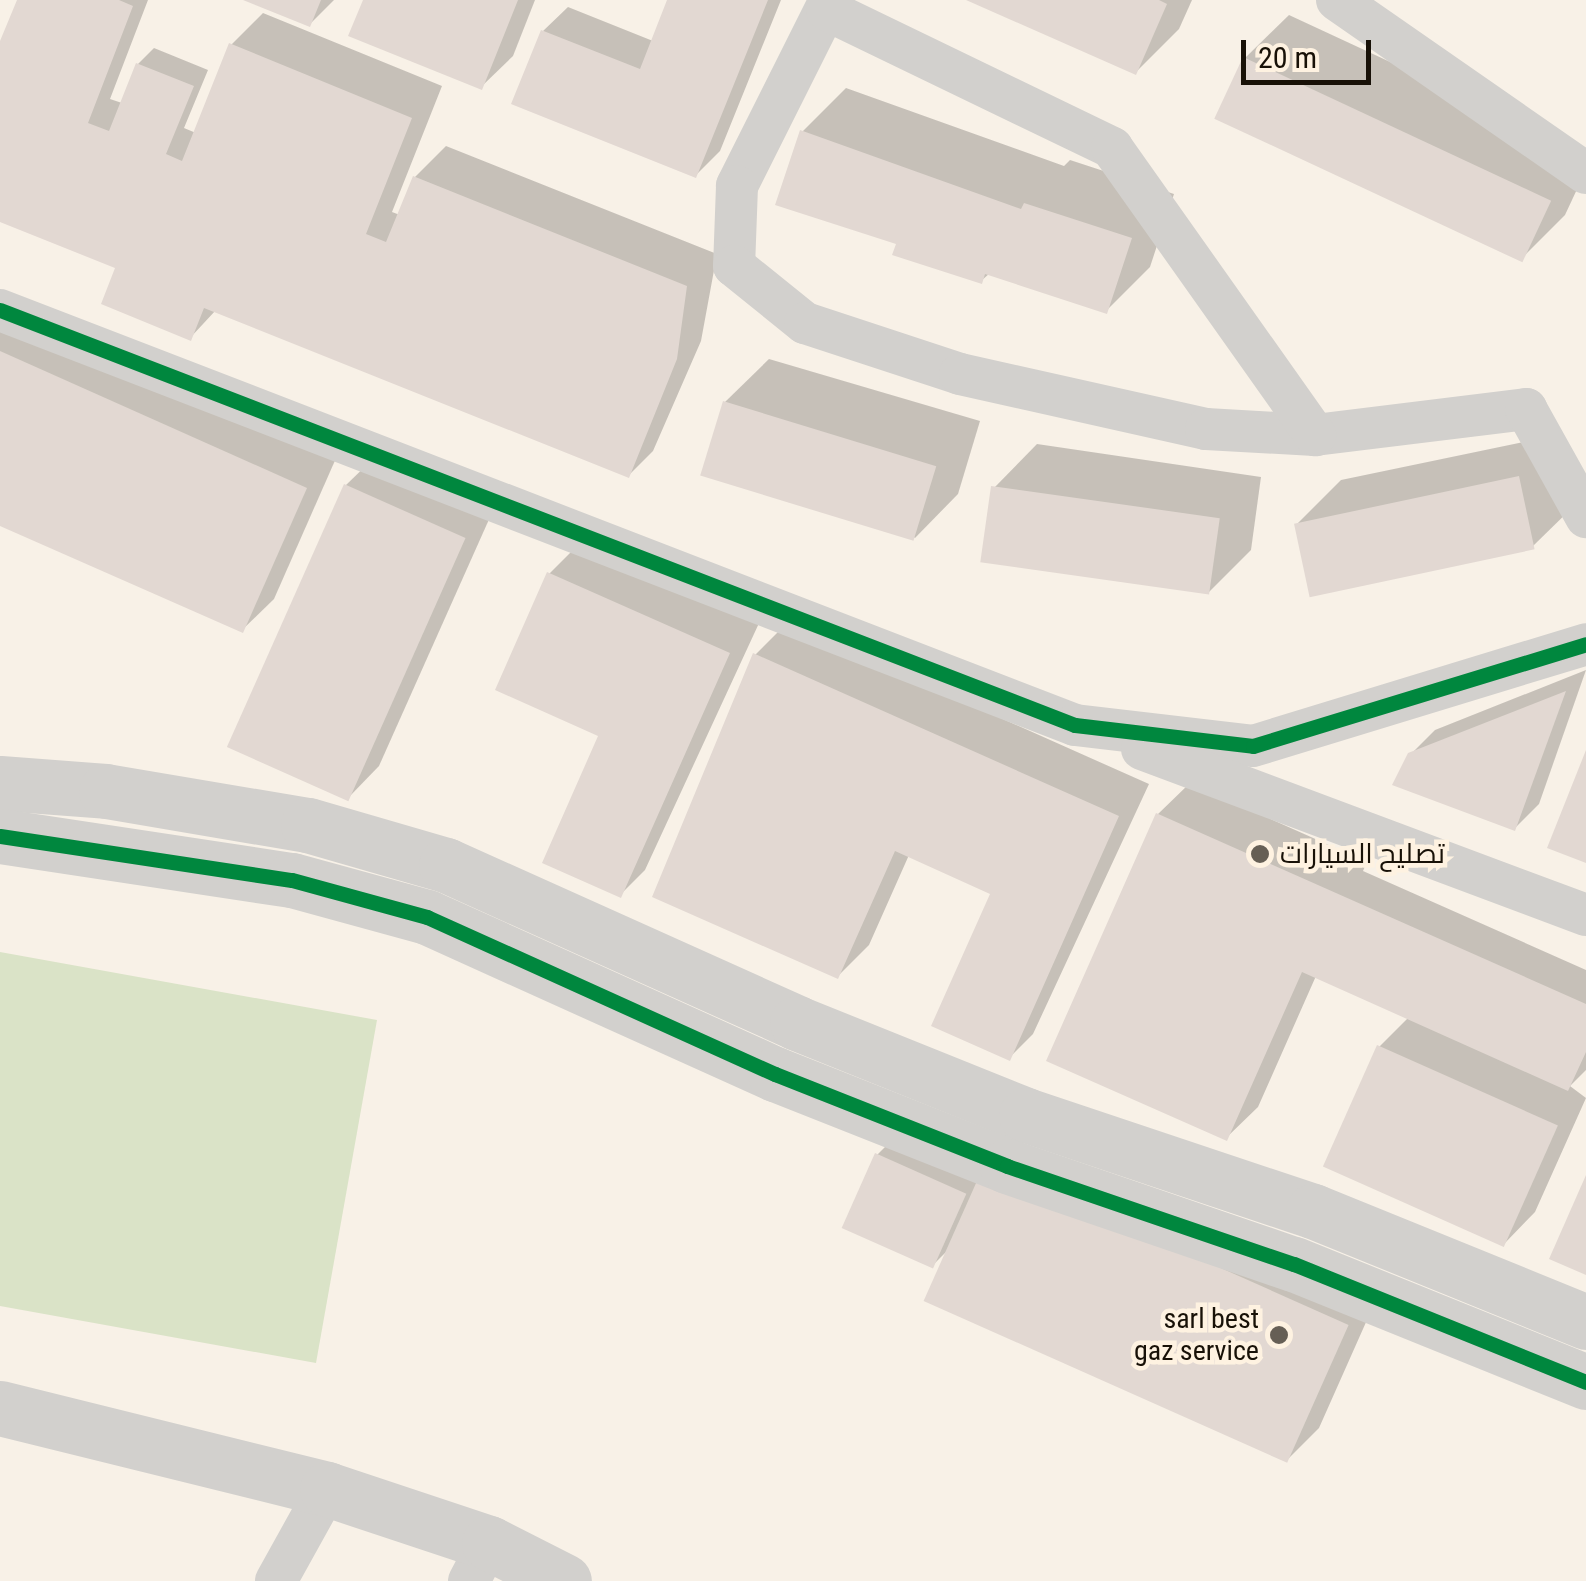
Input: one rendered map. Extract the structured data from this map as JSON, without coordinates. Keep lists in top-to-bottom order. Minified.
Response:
{"places":["تصليح السيارات","sarl best gaz service"],"scale_bar":"20 m"}
